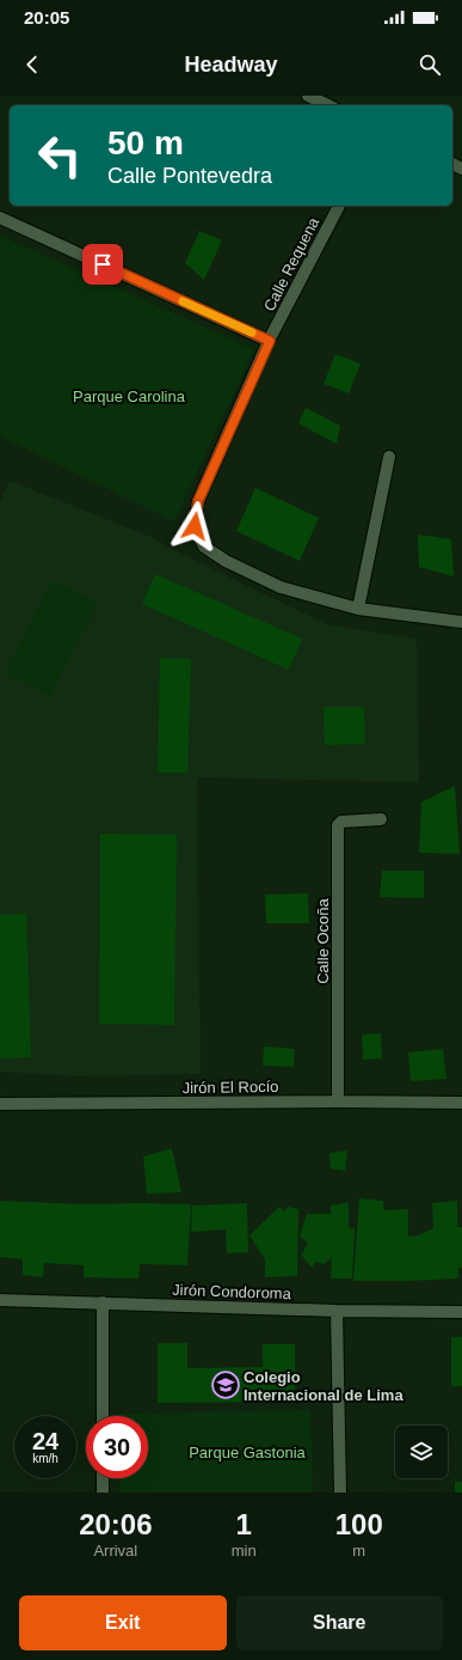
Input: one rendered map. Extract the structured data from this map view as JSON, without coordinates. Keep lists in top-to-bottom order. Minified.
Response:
{"streets":{"street":["Calle Requena","Calle Ocoña","Jirón El Rocío","Jirón Condoroma"]},"crossings":[["Calle Ocoña","Jirón El Rocío"]],"parks":["Parque Carolina","Parque Gastonia"],"places":{"school or university":["Colegio Internacional de Lima"]},"page":{"status":"20:05","header":"Headway","turn":["50 m","Calle Pontevedra"],"speed":"24 km/h","limit":"30","eta":["20:06","Arrival","1","min","100","m"],"buttons":["Exit","Share"]}}
